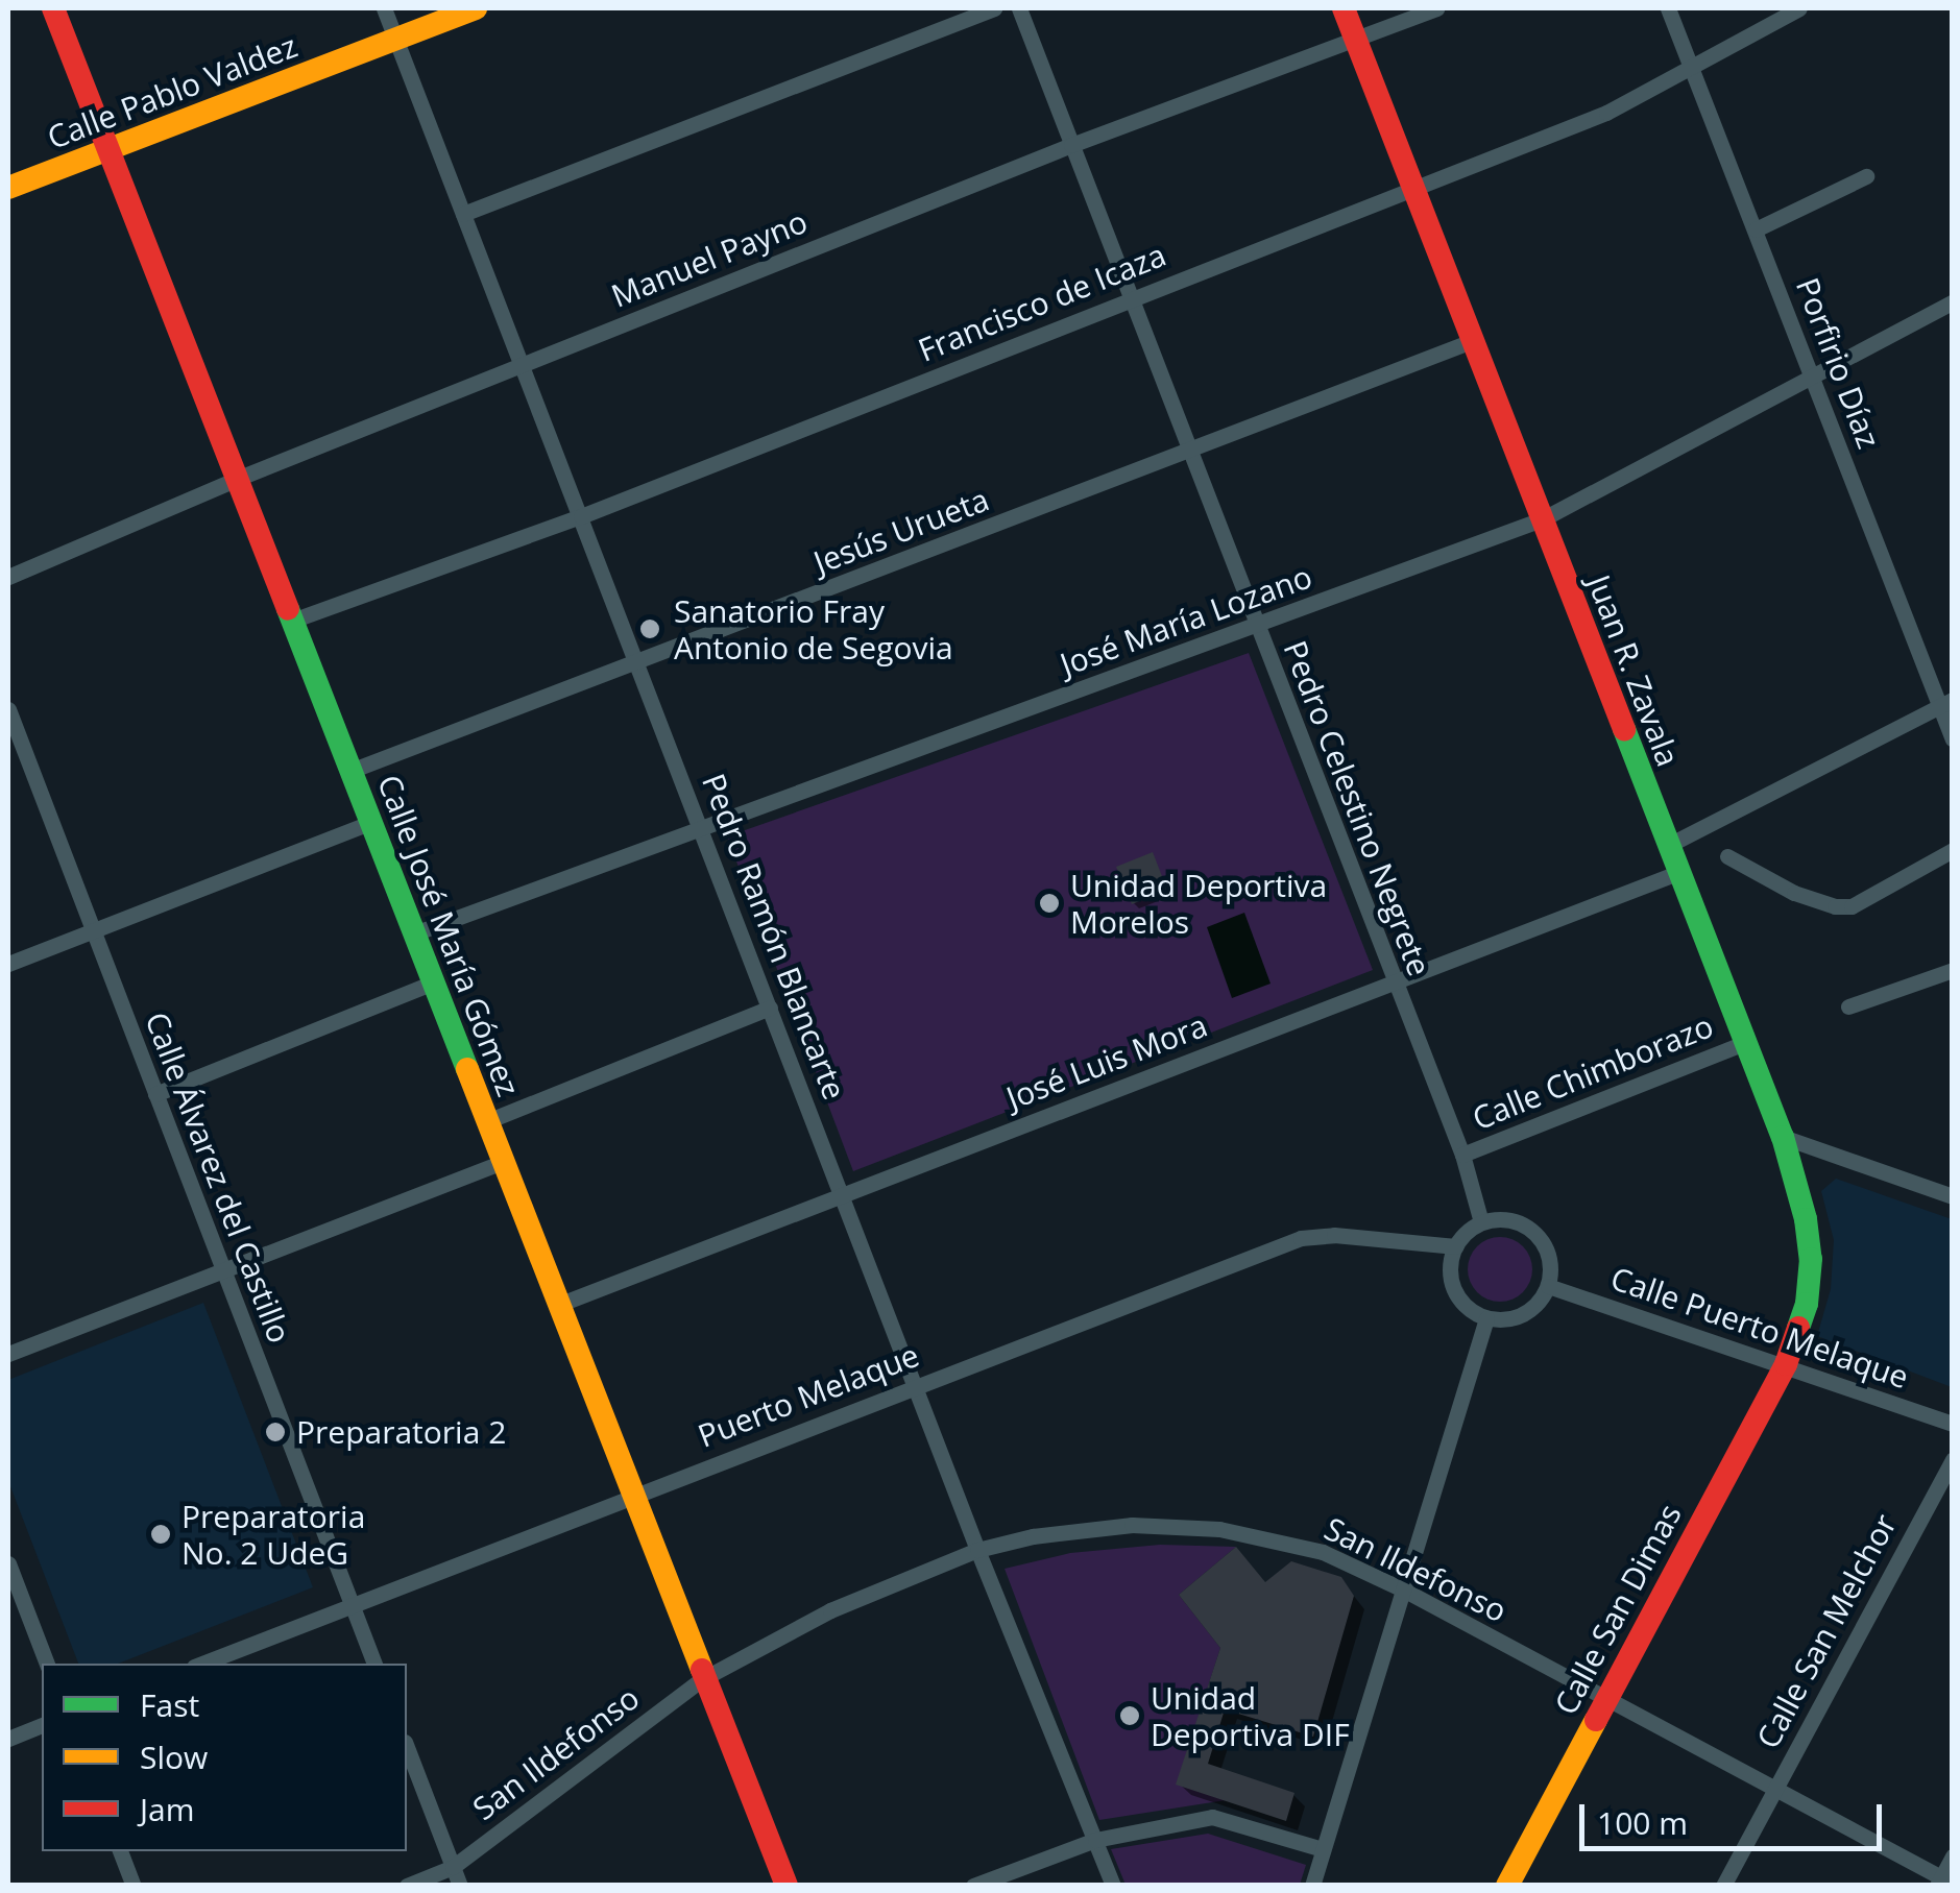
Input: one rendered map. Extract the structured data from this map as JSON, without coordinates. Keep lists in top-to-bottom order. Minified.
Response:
{"streets":{"street":["Calle Pablo Valdez","Manuel Payno","Francisco de Icaza","Porfirio Díaz","Jesús Urueta","José María Lozano","Juan R. Zavala","Pedro Celestino Negrete","Calle José María Gómez","Pedro Ramón Blancarte","José Luis Mora","Calle Chimborazo","Calle Álvarez del Castillo","Calle Puerto Melaque","Puerto Melaque","San Ildefonso","Calle San Dimas","Calle San Melchor"]},"crossings":[["Calle Pablo Valdez","Calle José María Gómez"],["Calle Pablo Valdez","Pedro Ramón Blancarte"],["Manuel Payno","Juan R. Zavala"],["Manuel Payno","Pedro Celestino Negrete"],["Manuel Payno","Calle José María Gómez"],["Manuel Payno","Pedro Ramón Blancarte"],["Francisco de Icaza","Porfirio Díaz"],["Francisco de Icaza","Juan R. Zavala"],["Francisco de Icaza","Pedro Celestino Negrete"],["Francisco de Icaza","Calle José María Gómez"],["Francisco de Icaza","Pedro Ramón Blancarte"],["Porfirio Díaz","José María Lozano"],["Jesús Urueta","Juan R. Zavala"],["Jesús Urueta","Pedro Celestino Negrete"],["Jesús Urueta","Calle José María Gómez"],["Jesús Urueta","Pedro Ramón Blancarte"],["José María Lozano","Juan R. Zavala"],["José María Lozano","Pedro Celestino Negrete"],["José María Lozano","Calle José María Gómez"],["José María Lozano","Pedro Ramón Blancarte"],["Juan R. Zavala","José Luis Mora"],["Juan R. Zavala","Calle Chimborazo"],["Juan R. Zavala","Calle Puerto Melaque"],["Juan R. Zavala","Calle San Dimas"],["Pedro Celestino Negrete","José Luis Mora"],["Pedro Celestino Negrete","Calle Chimborazo"],["Pedro Celestino Negrete","Calle Puerto Melaque"],["Pedro Celestino Negrete","Puerto Melaque"],["Calle José María Gómez","José Luis Mora"],["Calle José María Gómez","Puerto Melaque"],["Calle José María Gómez","San Ildefonso"],["Pedro Ramón Blancarte","José Luis Mora"],["Pedro Ramón Blancarte","Puerto Melaque"],["Pedro Ramón Blancarte","San Ildefonso"],["Calle Álvarez del Castillo","Puerto Melaque"],["Calle Puerto Melaque","Puerto Melaque"],["Calle Puerto Melaque","Calle San Dimas"],["San Ildefonso","Calle San Dimas"],["San Ildefonso","Calle San Melchor"]],"places":["Sanatorio Fray Antonio de Segovia","Unidad Deportiva Morelos","Preparatoria 2","Preparatoria No. 2 UdeG","Unidad Deportiva DIF"],"legend":["Fast","Slow","Jam"],"scale_bar":"100 m"}
